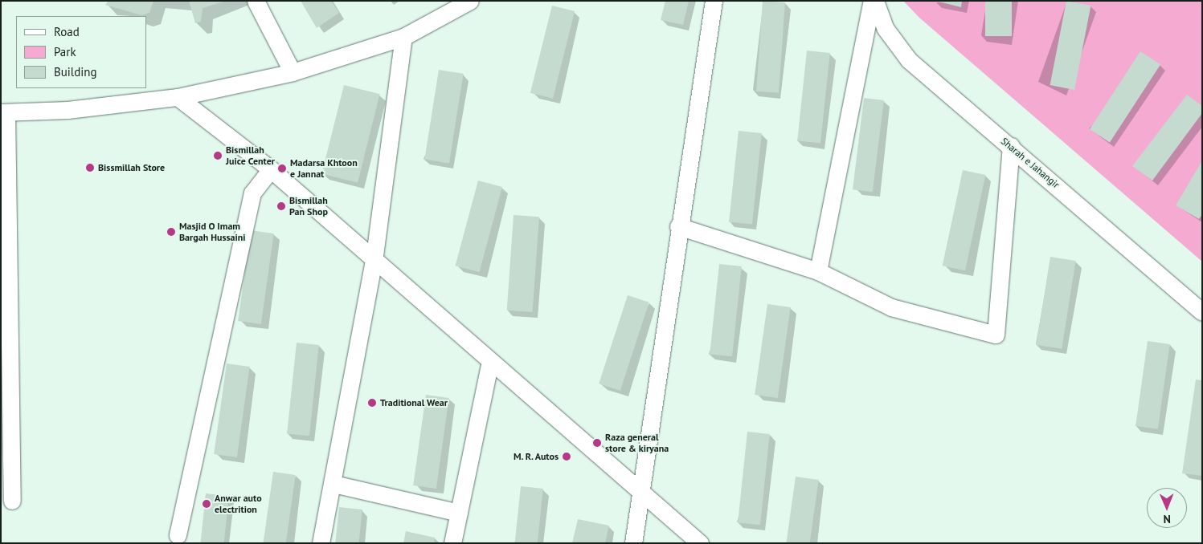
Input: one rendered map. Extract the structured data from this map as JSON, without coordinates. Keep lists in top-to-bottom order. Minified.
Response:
{"streets":{"street":["Sharah e Jahangir"]},"places":["Bismillah Juice Center","Bissmillah Store","Madarsa Khtoon e Jannat","Bismillah Pan Shop","Masjid O Imam Bargah Hussaini","Traditional Wear","Raza general store & kiryana","M. R. Autos","Anwar auto electrition"],"legend":["Road","Park","Building"],"north":"bottom"}
